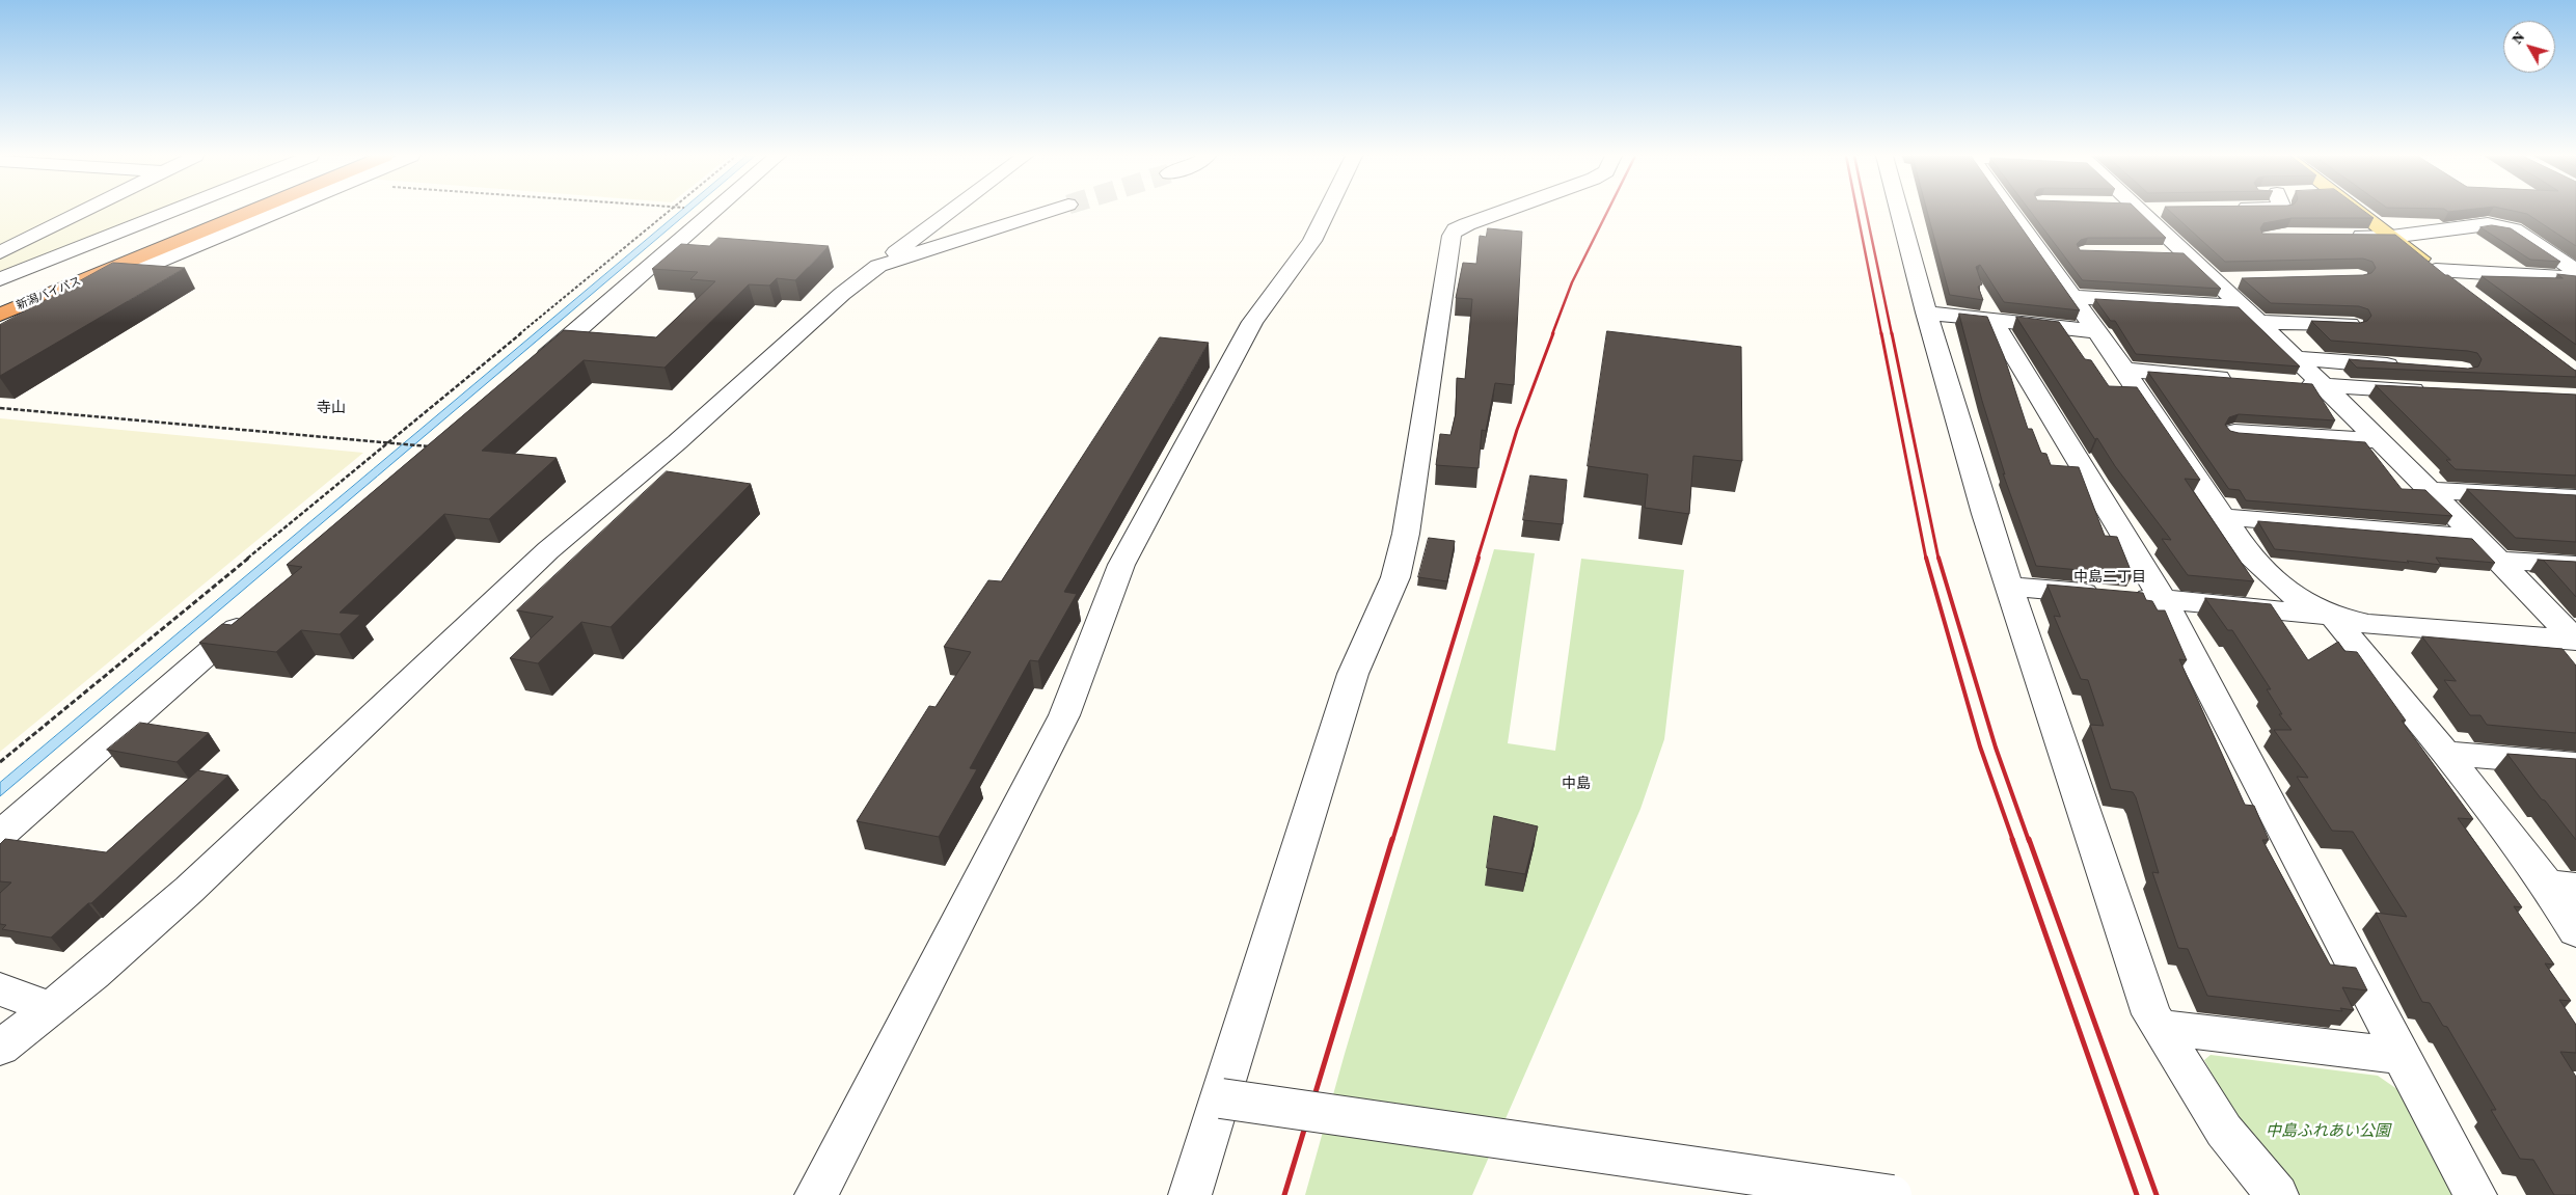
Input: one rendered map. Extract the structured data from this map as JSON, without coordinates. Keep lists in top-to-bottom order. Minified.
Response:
{"streets":{"highway":["新潟バイパス"]},"districts":["寺山","中島二丁目","中島"],"parks":["中島ふれあい公園"],"north":"top left"}
